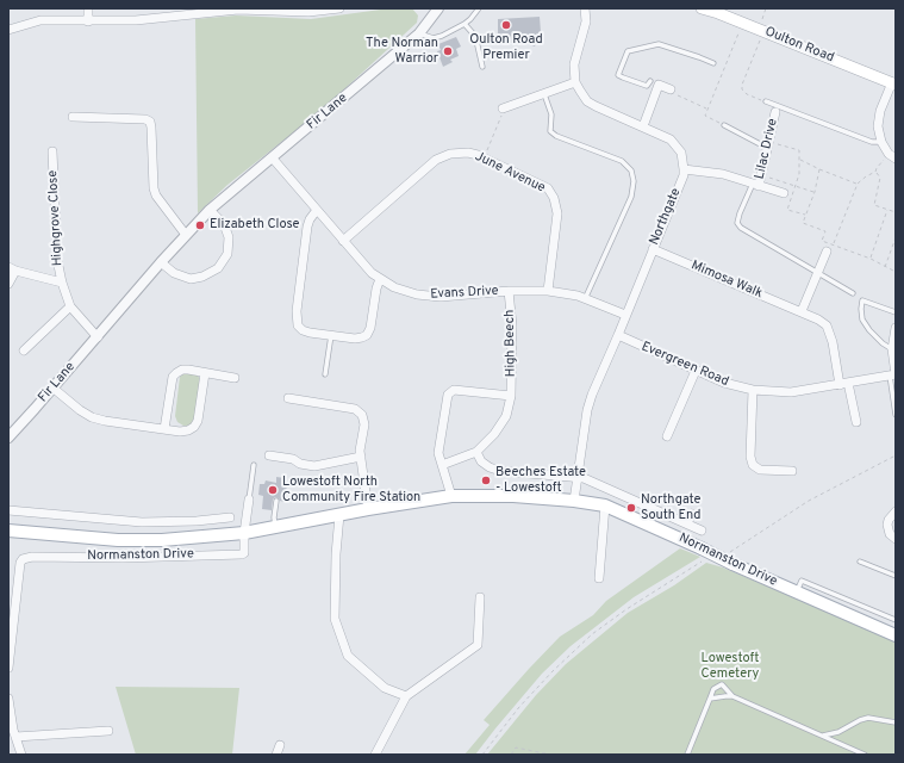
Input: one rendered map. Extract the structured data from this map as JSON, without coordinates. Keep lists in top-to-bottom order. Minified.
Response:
{"streets":{"main road":["Oulton Road","Normanston Drive"],"street":["Fir Lane","Lilac Drive","June Avenue","Northgate","Highgrove Close","Mimosa Walk","Evans Drive","High Beech","Evergreen Road"]},"crossings":[["Fir Lane","Highgrove Close"],["Fir Lane","Evans Drive"],["Lilac Drive","Northgate"],["June Avenue","Evans Drive"],["Northgate","Mimosa Walk"],["Northgate","Evans Drive"],["Northgate","Evergreen Road"],["Northgate","Normanston Drive"],["Mimosa Walk","Evergreen Road"],["Evans Drive","High Beech"],["High Beech","Normanston Drive"]],"parks":["Lowestoft Cemetery"],"places":["Oulton Road Premier","The Norman Warrior","Elizabeth Close","Beeches Estate - Lowestoft","Lowestoft North Community Fire Station","Northgate South End"]}
